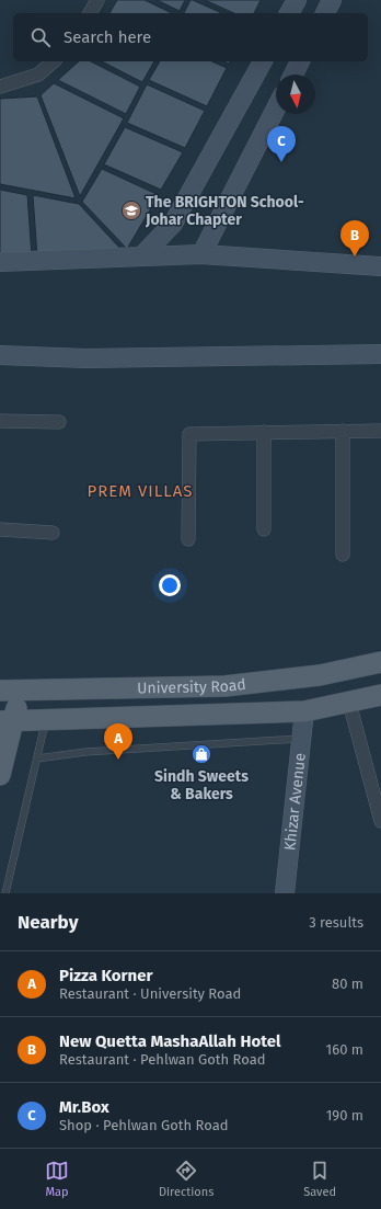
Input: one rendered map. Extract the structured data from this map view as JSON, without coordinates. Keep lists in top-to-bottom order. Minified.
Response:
{"streets":{"main road":["University Road","Khizar Avenue"]},"crossings":[["University Road","Khizar Avenue"]],"districts":["PREM VILLAS"],"places":{"school or university":["The BRIGHTON School- Johar Chapter"],"shop":["Sindh Sweets & Bakers"]},"north":"bottom","page":{"search":"Search here","pins":["C","B","A"],"heading":["Nearby","3 results"],"list":[{"mark":"A","name":"Pizza Korner","note":"Restaurant · University Road","value":"80 m"},{"mark":"B","name":"New Quetta MashaAllah Hotel","note":"Restaurant · Pehlwan Goth Road","value":"160 m"},{"mark":"C","name":"Mr.Box","note":"Shop · Pehlwan Goth Road","value":"190 m"}],"nav":["Map","Directions","Saved"]}}
